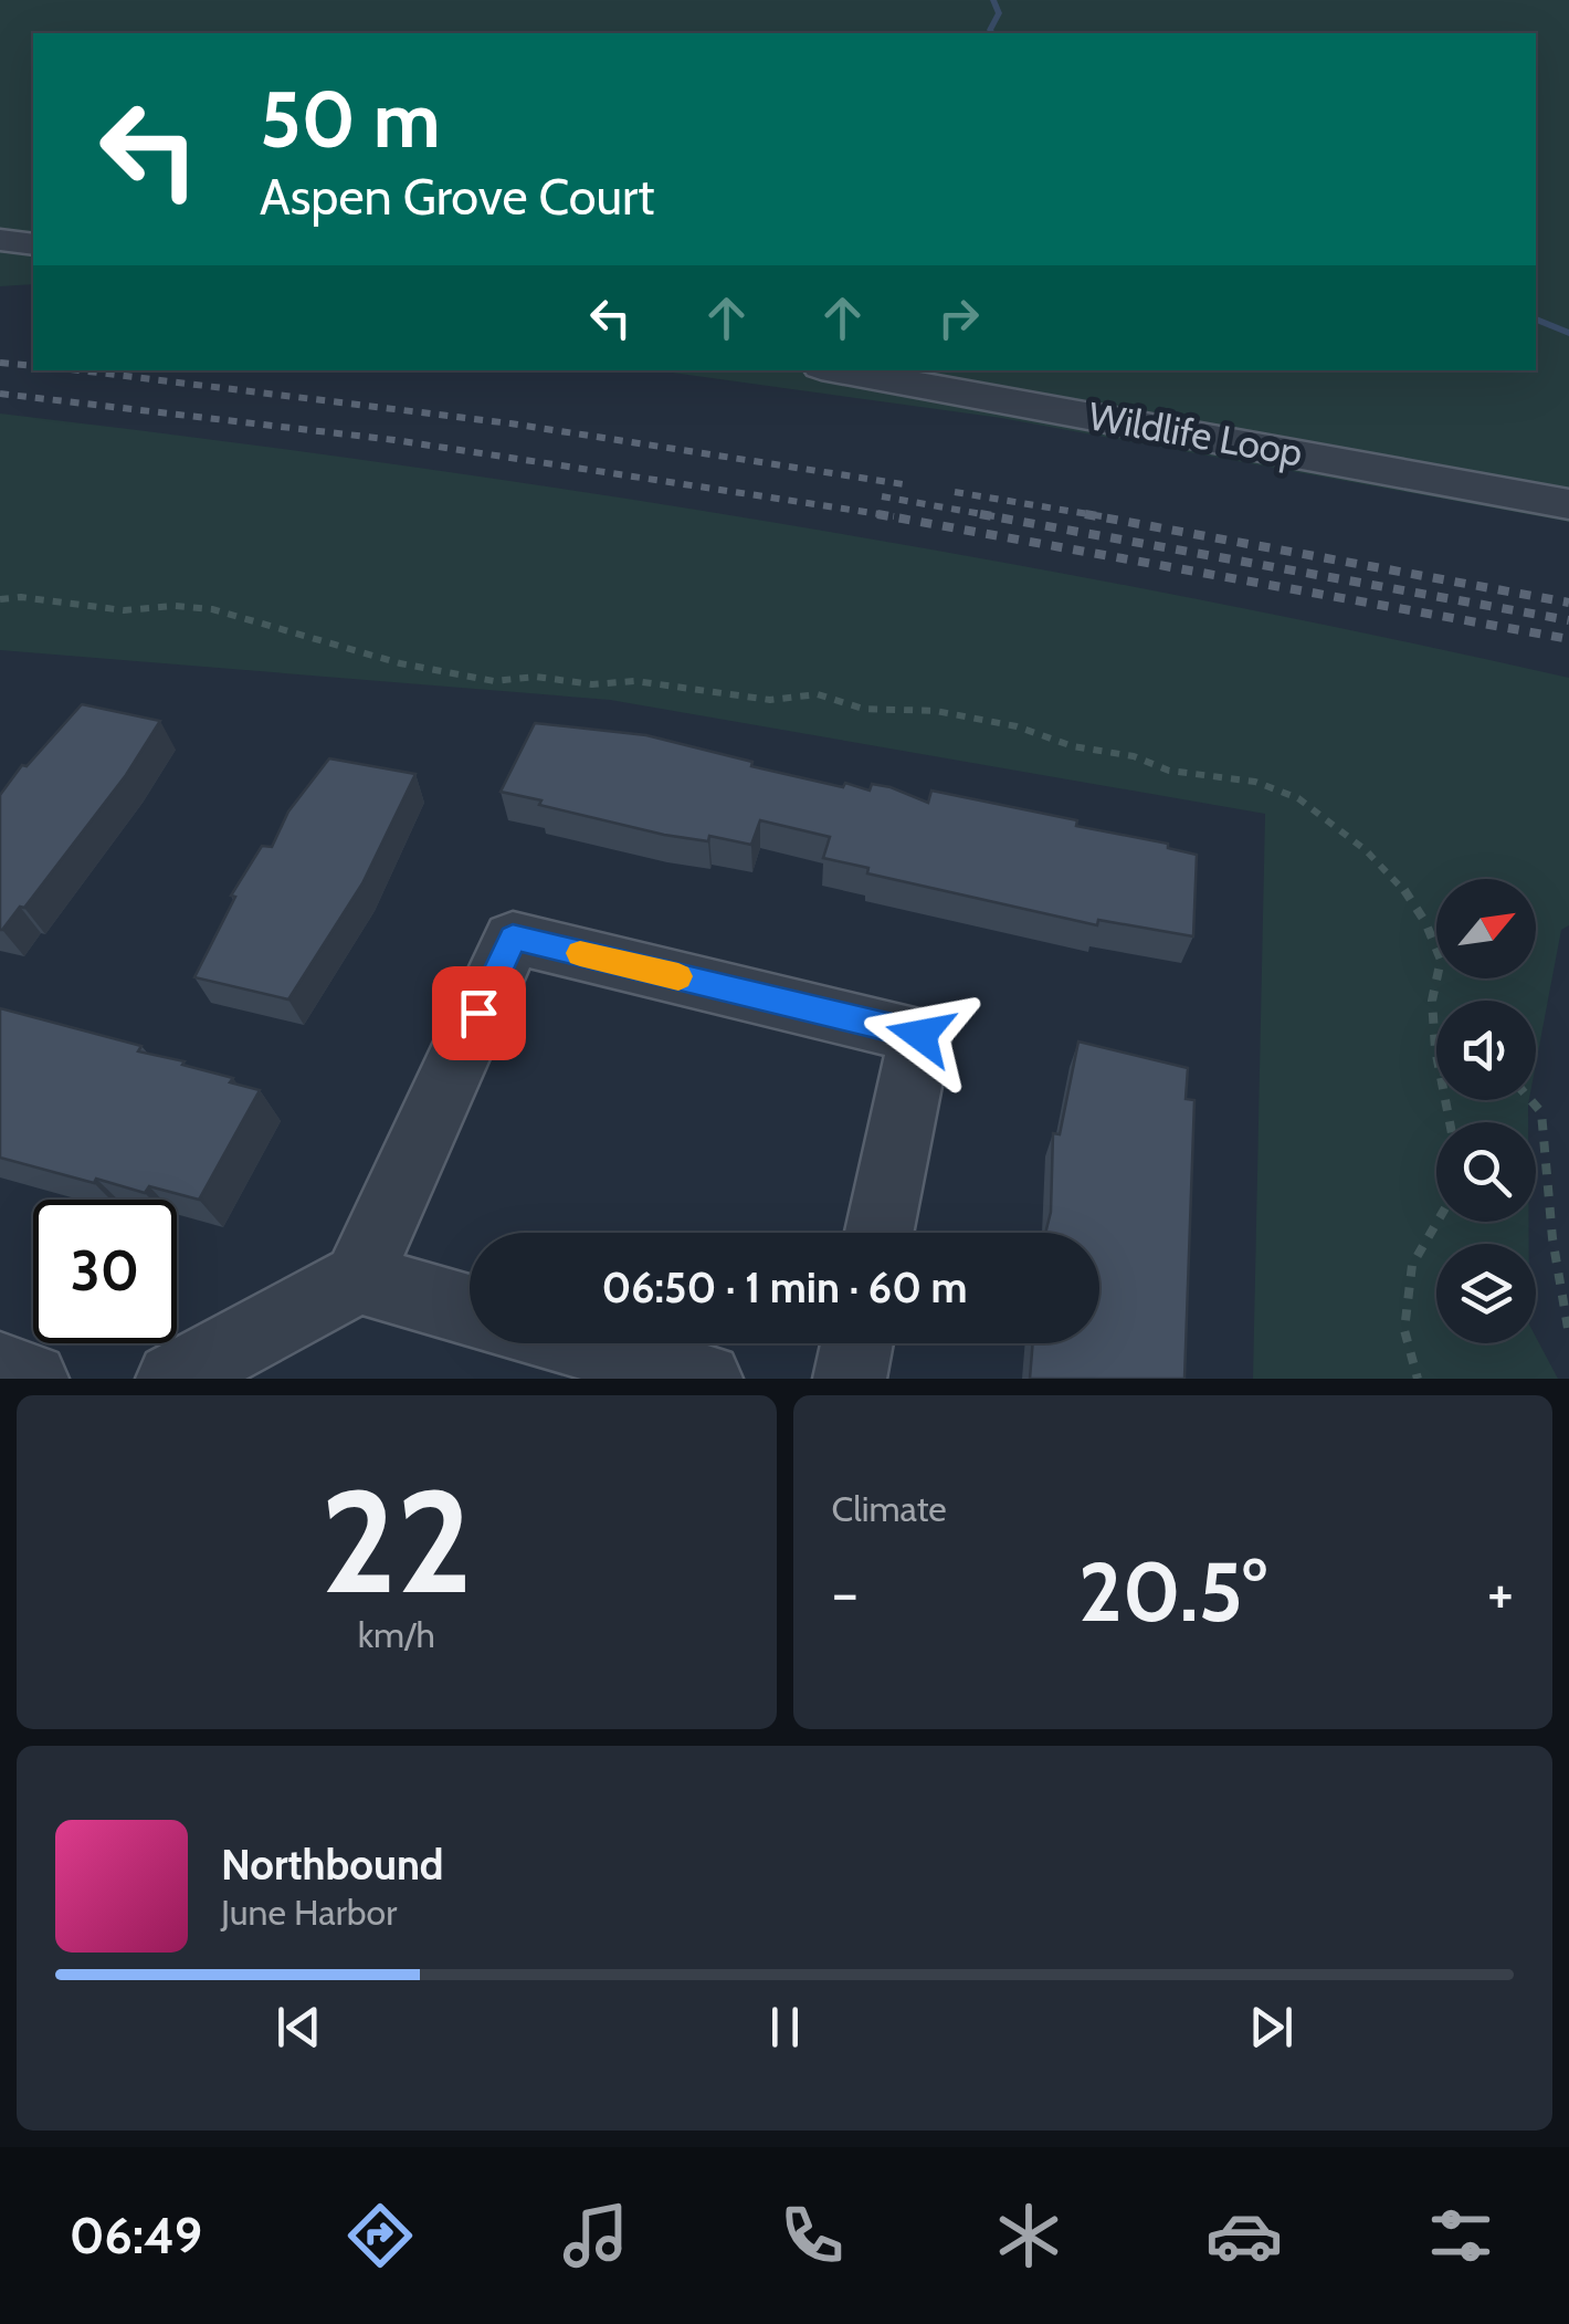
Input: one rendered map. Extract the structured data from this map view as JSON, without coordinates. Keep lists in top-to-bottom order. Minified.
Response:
{"streets":{"street":["Wildlife Loop"]},"north":"top right","page":{"turn":["50 m","Aspen Grove Court"],"limit":"30","trip":"06:50 · 1 min · 60 m","tile":[["22","km/h"],"Climate"],"heat":["−","20.5°","+"],"song":["Northbound","June Harbor"],"tabs":"06:49"}}
